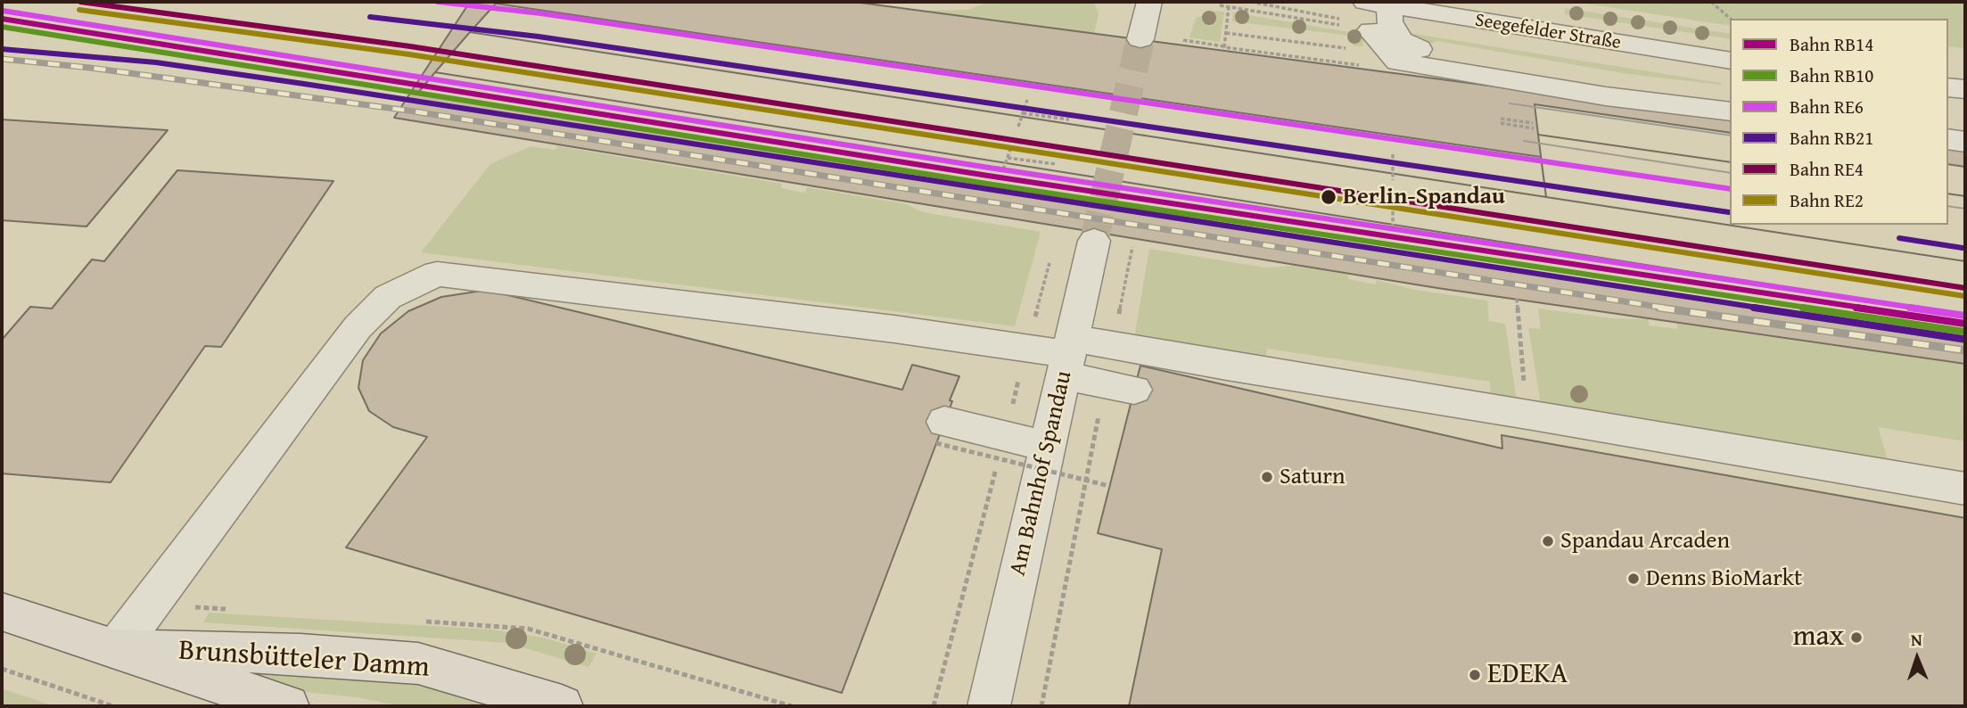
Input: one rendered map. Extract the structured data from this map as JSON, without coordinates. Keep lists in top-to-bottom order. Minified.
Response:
{"streets":{"main road":["Brunsbütteler Damm"],"street":["Seegefelder Straße","Am Bahnhof Spandau"]},"places":["Berlin-Spandau","Saturn","Spandau Arcaden","Denns BioMarkt","max","EDEKA"],"lines":["rail line RE6","rail line RE4","rail line RE2","rail line RB21","rail line RB14","rail line RB10"],"legend":["Bahn RB14","Bahn RB10","Bahn RE6","Bahn RB21","Bahn RE4","Bahn RE2"],"north":"top"}
